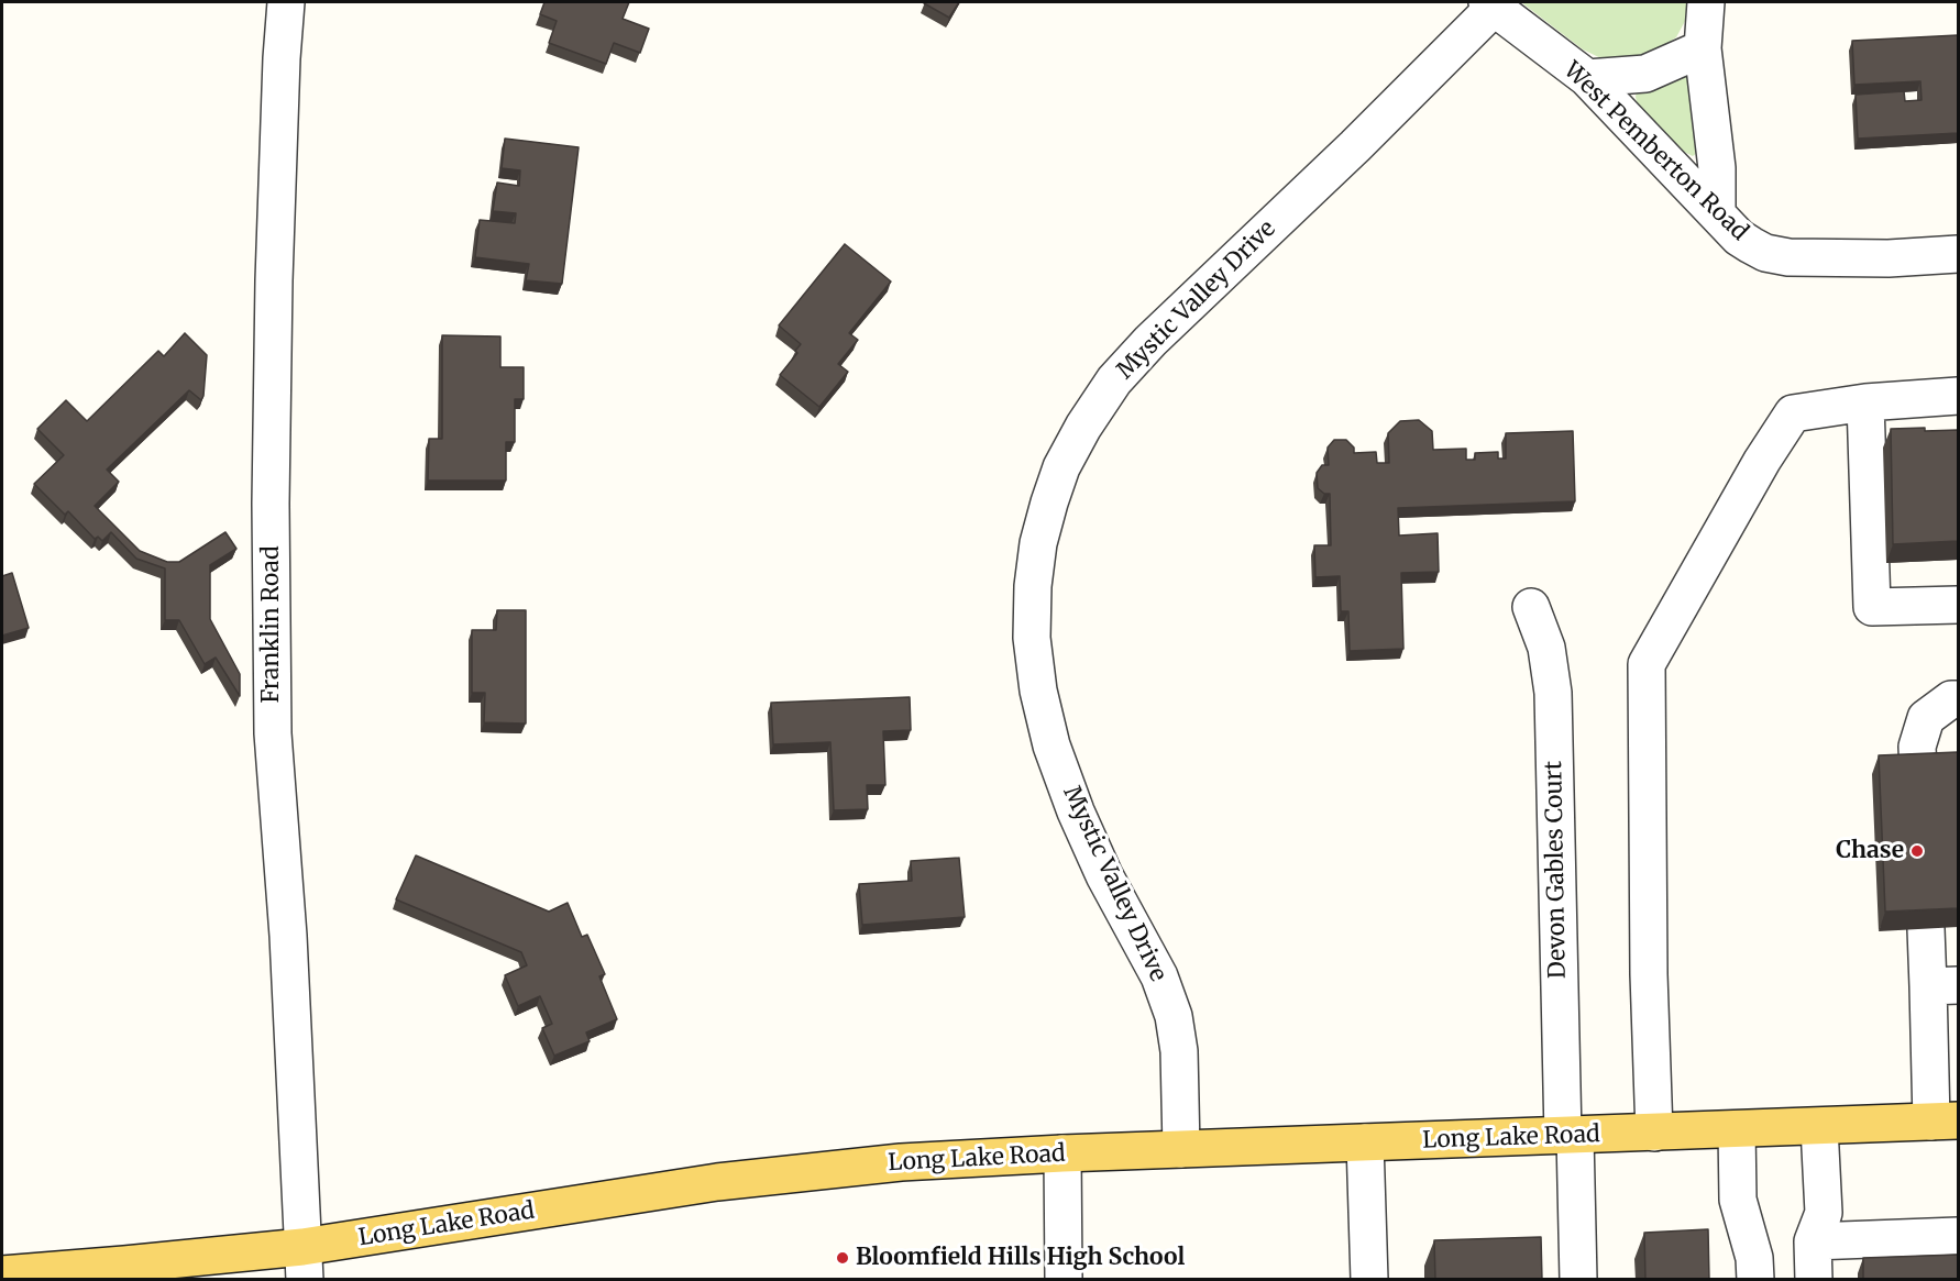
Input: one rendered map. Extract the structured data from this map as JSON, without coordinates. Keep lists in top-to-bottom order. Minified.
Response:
{"streets":{"main road":["Long Lake Road"],"street":["West Pemberton Road","Mystic Valley Drive","Franklin Road","Devon Gables Court"]},"crossings":[["West Pemberton Road","Mystic Valley Drive"],["Mystic Valley Drive","Long Lake Road"],["Franklin Road","Long Lake Road"],["Devon Gables Court","Long Lake Road"]],"places":["Chase","Bloomfield Hills High School"]}
